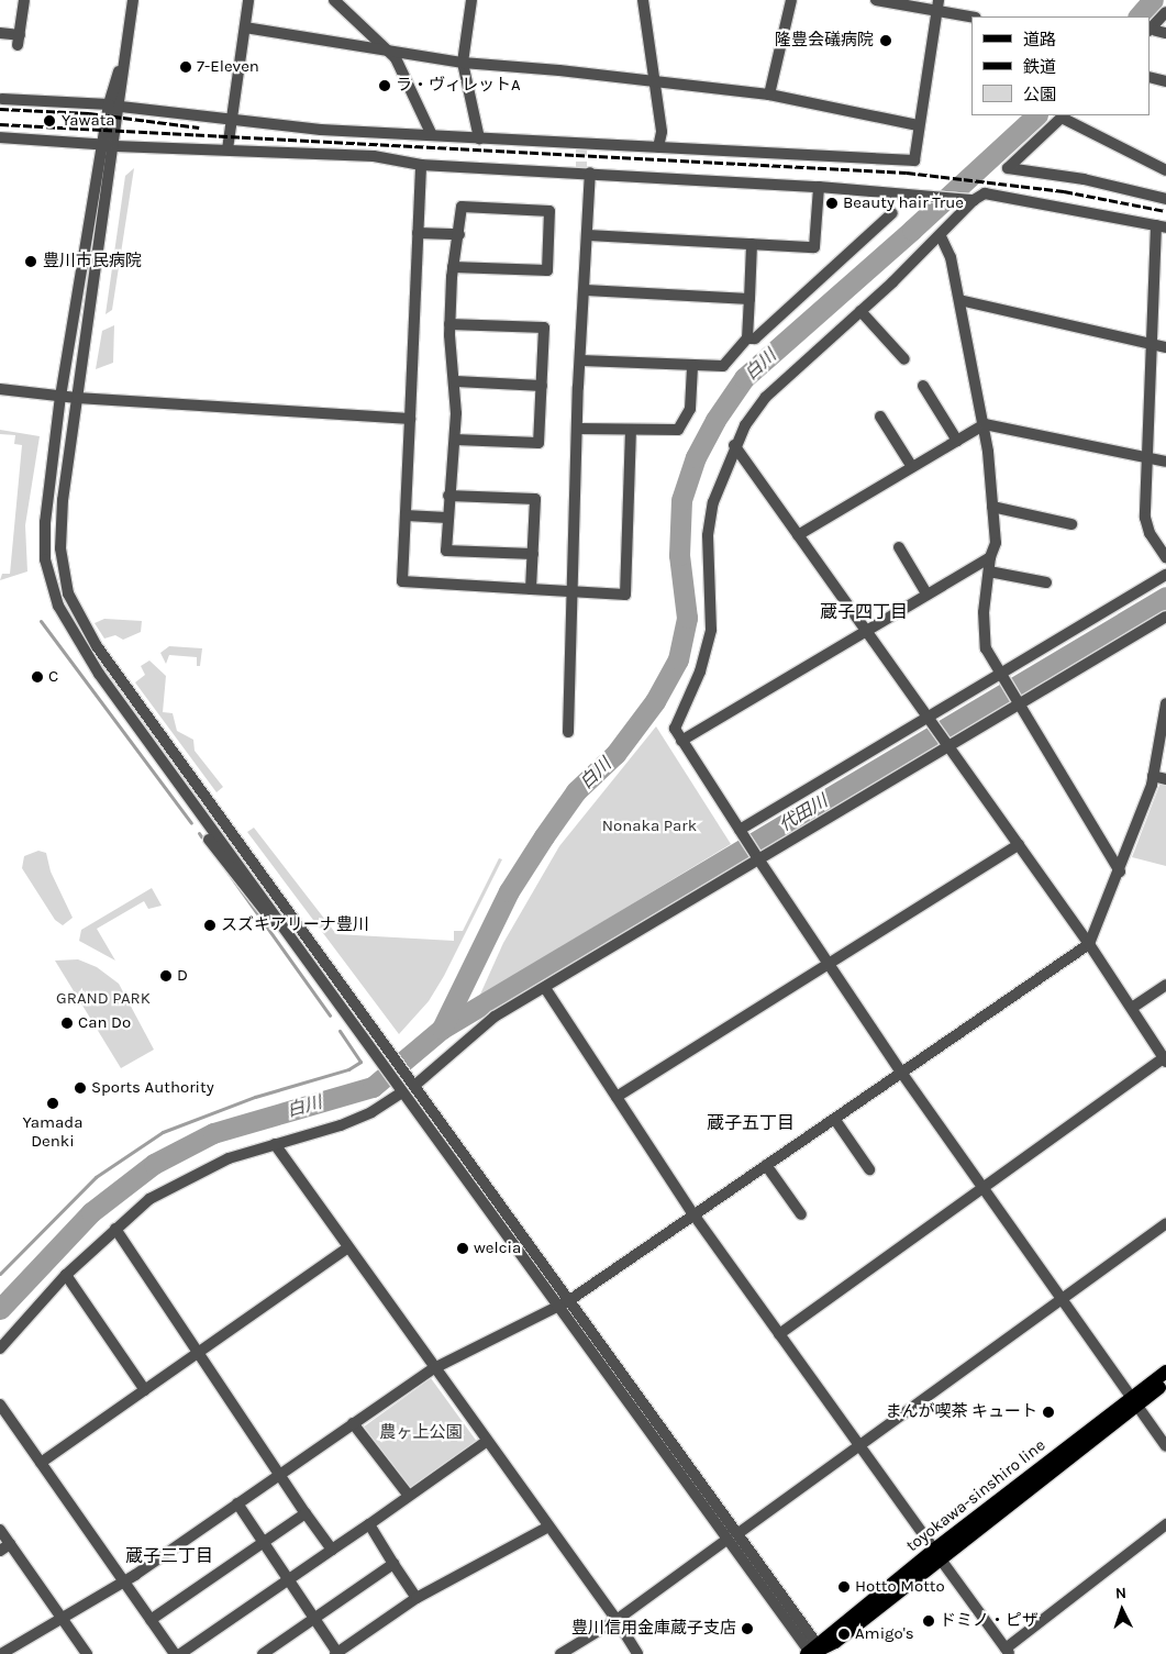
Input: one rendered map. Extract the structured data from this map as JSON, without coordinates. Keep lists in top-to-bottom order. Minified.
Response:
{"streets":{"main road":["toyokawa-sinshiro line"]},"districts":["蔵子四丁目","蔵子五丁目","蔵子三丁目"],"water":["白川","代田川"],"parks":["Nonaka Park","GRAND PARK","農ヶ上公園"],"places":["隆豊会礒病院","7-Eleven","ラ・ヴィレットA","Yawata","Beauty hair True","豊川市民病院","C","スズキアリーナ豊川","D","Can Do","Sports Authority","Yamada Denki","welcia","まんが喫茶 キュート","Hotto Motto","ドミノ・ピザ","豊川信用金庫蔵子支店","Amigo's"],"legend":["道路","鉄道","公園"],"north":"top"}
